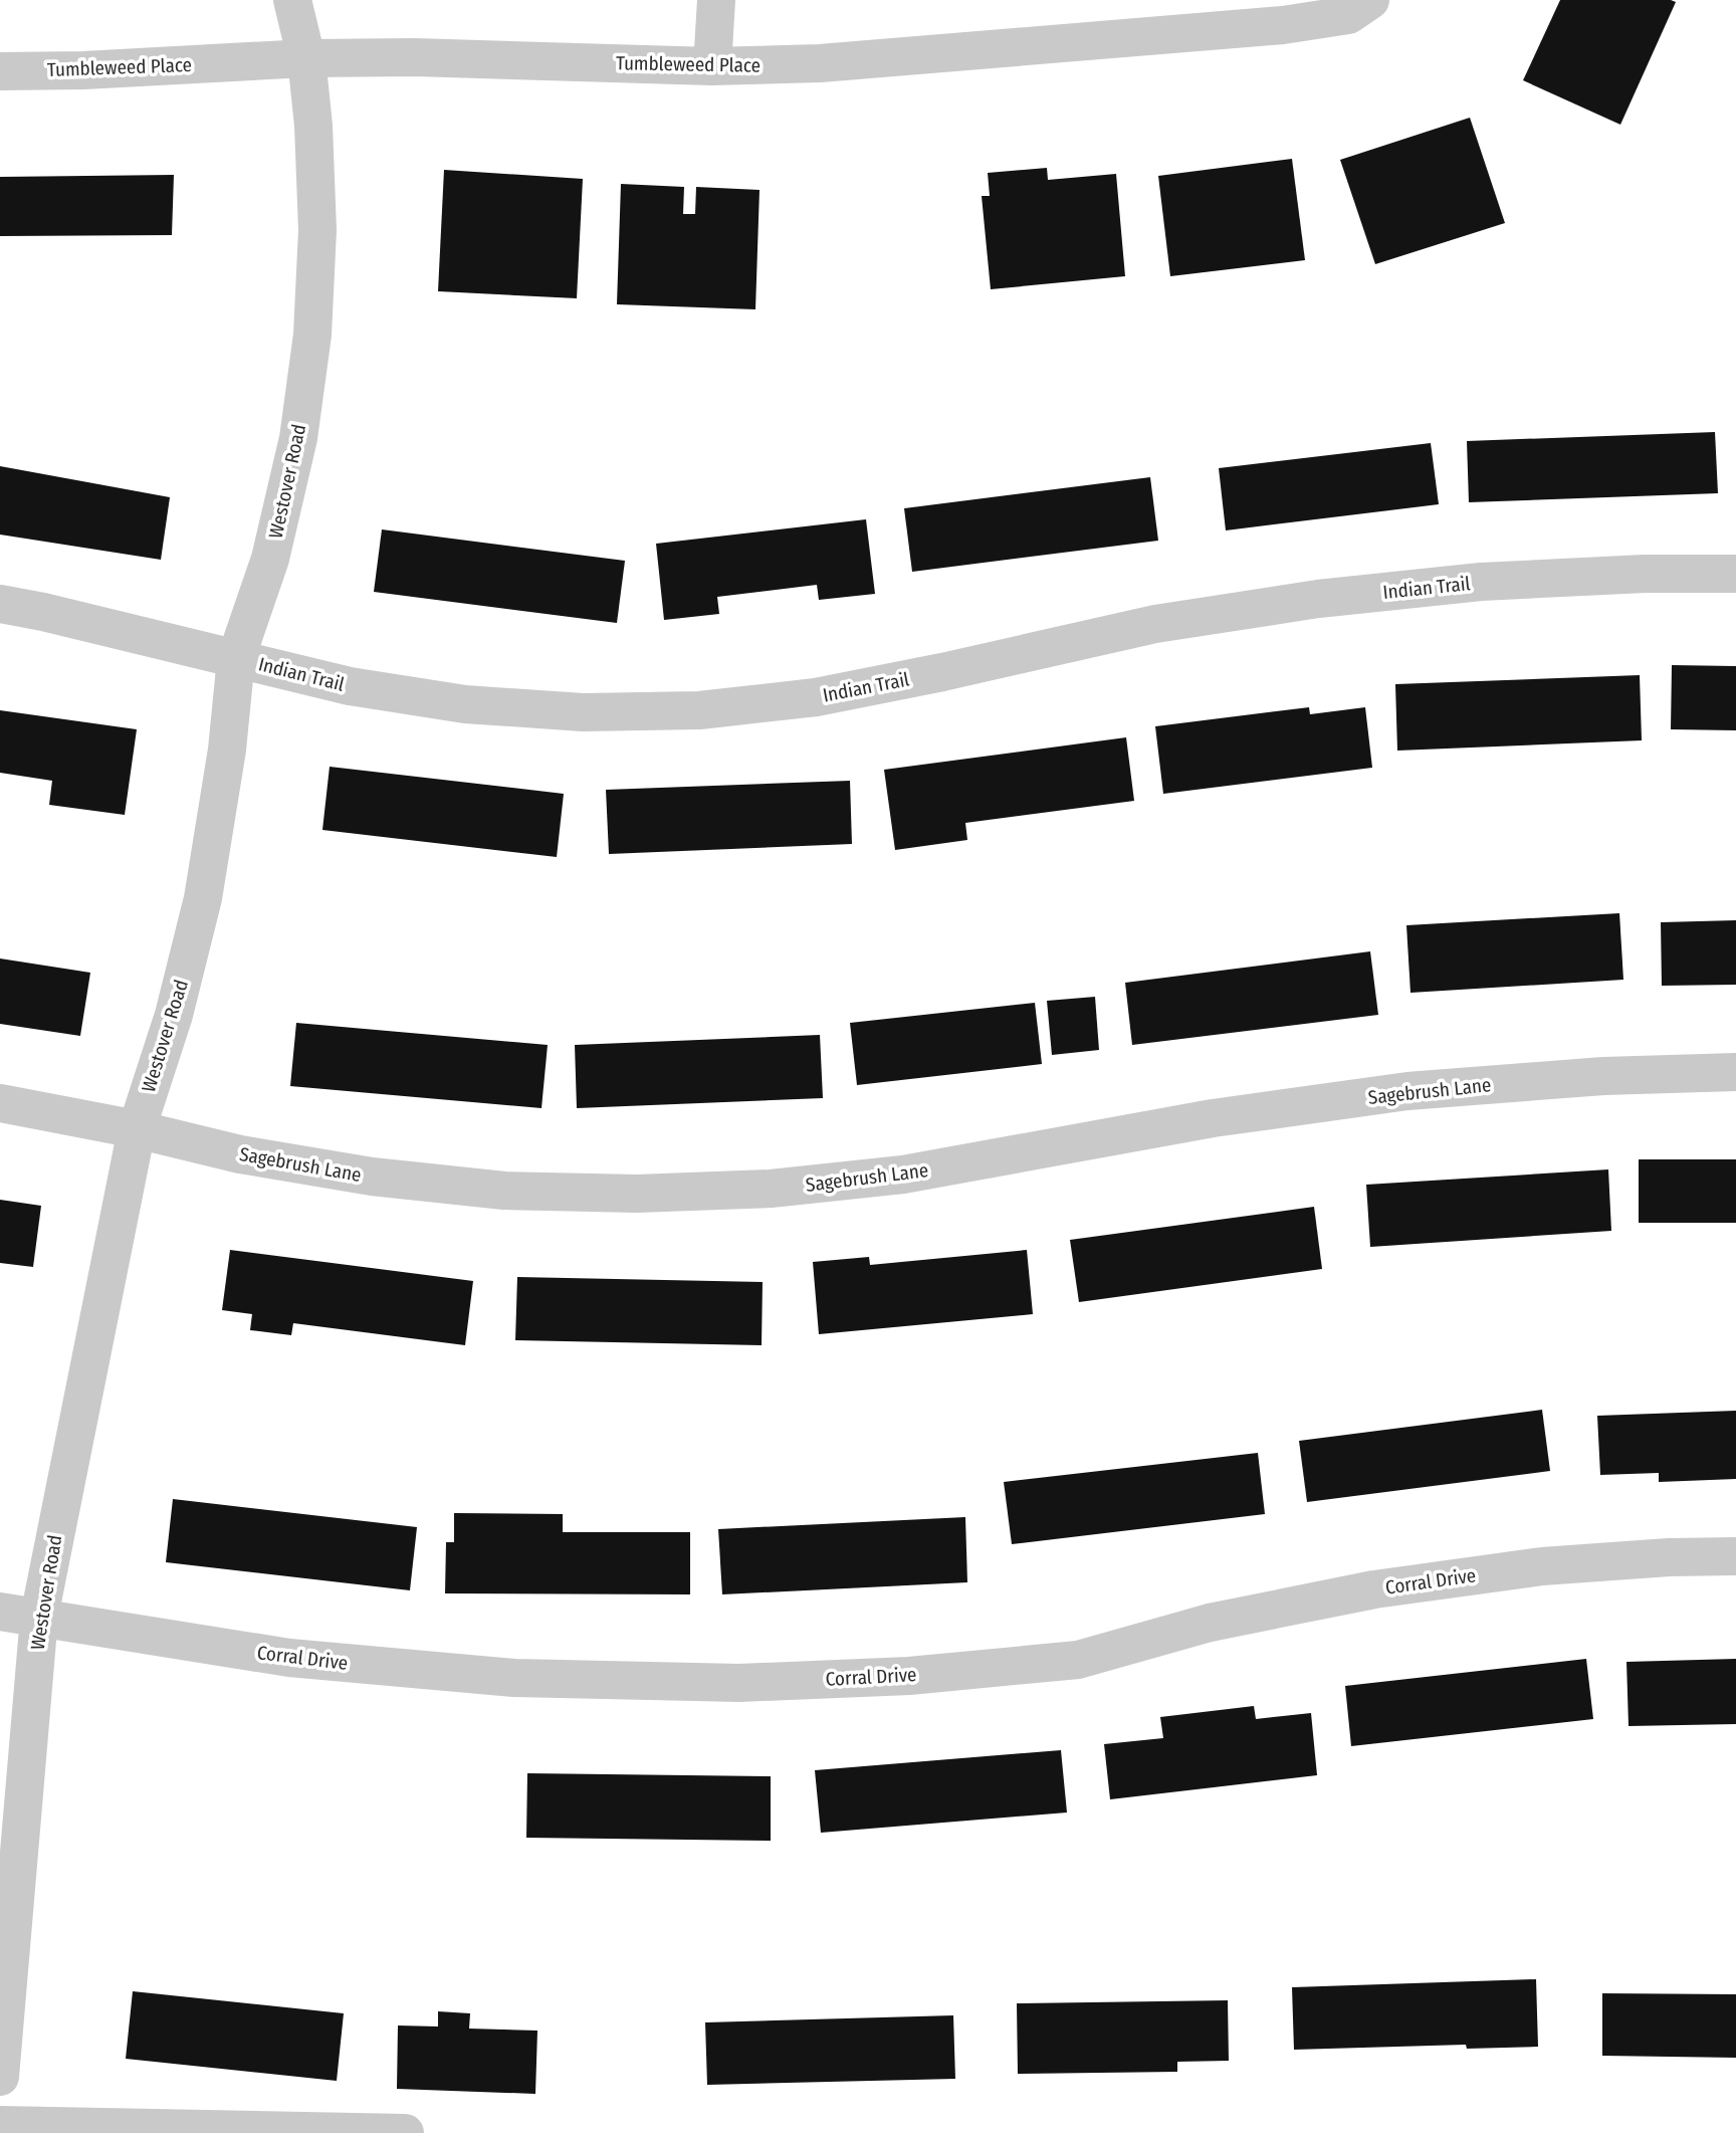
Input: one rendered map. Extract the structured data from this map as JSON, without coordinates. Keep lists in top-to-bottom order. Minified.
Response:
{"streets":{"street":["Tumbleweed Place","Westover Road","Indian Trail","Sagebrush Lane","Corral Drive"]},"crossings":[["Tumbleweed Place","Westover Road"],["Westover Road","Indian Trail"],["Westover Road","Sagebrush Lane"],["Westover Road","Corral Drive"]]}
